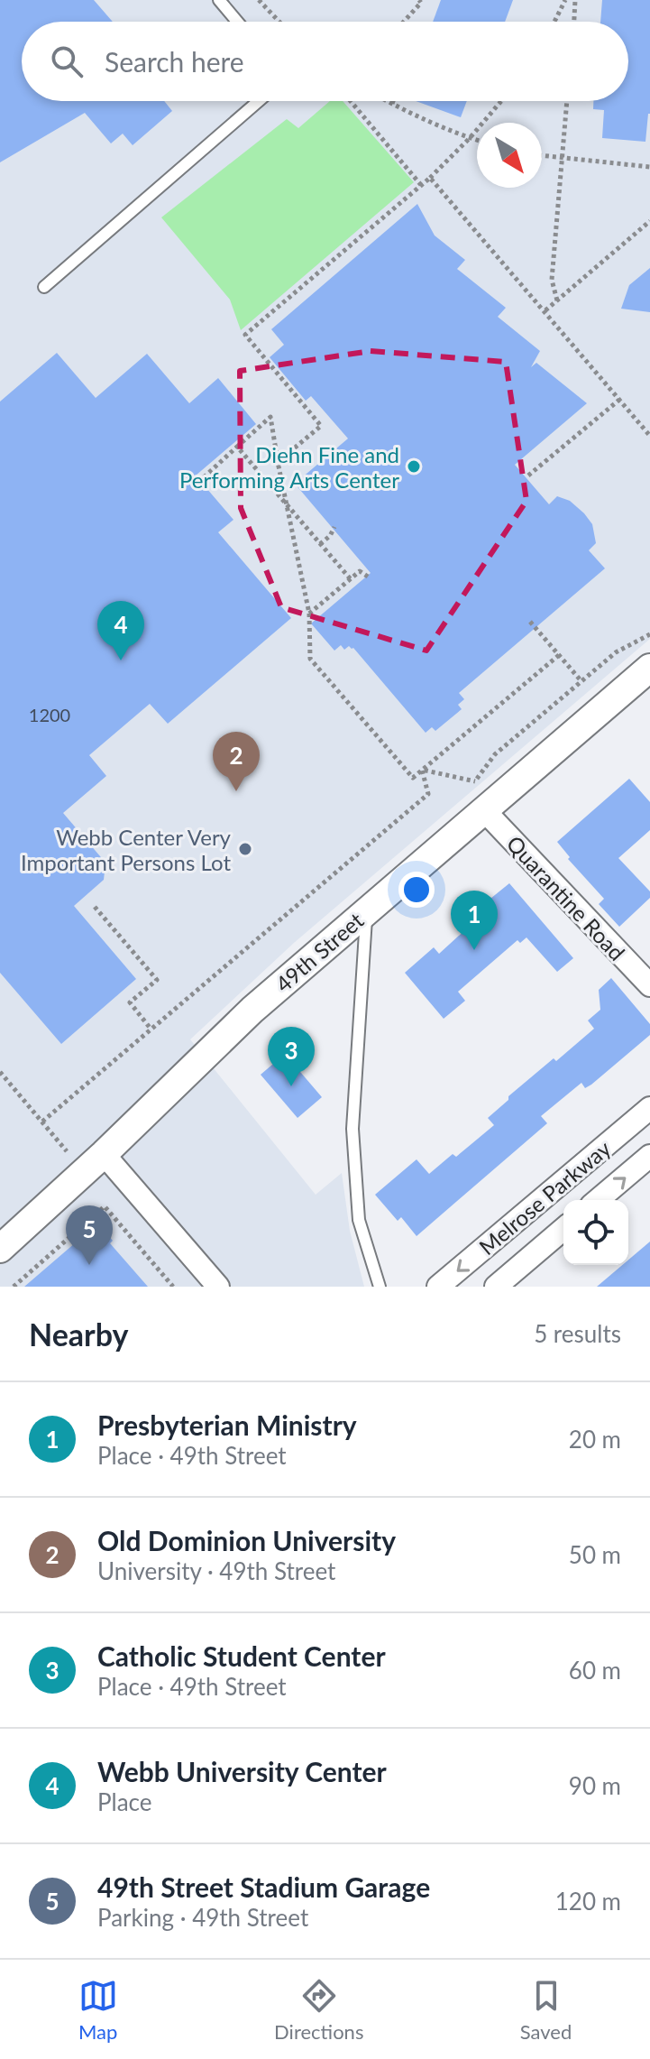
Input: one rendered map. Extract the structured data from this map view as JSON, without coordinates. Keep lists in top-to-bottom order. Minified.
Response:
{"streets":{"street":["Quarantine Road","49th Street","Melrose Parkway"]},"crossings":[["Quarantine Road","49th Street"]],"places":["Diehn Fine and Performing Arts Center","Webb Center Very Important Persons Lot"],"house_numbers":["1200"],"north":"bottom right","page":{"search":"Search here","pins":["4","2","1","3","5"],"heading":["Nearby","5 results"],"list":[{"mark":"1","name":"Presbyterian Ministry","note":"Place · 49th Street","value":"20 m"},{"mark":"2","name":"Old Dominion University","note":"University · 49th Street","value":"50 m"},{"mark":"3","name":"Catholic Student Center","note":"Place · 49th Street","value":"60 m"},{"mark":"4","name":"Webb University Center","note":"Place","value":"90 m"},{"mark":"5","name":"49th Street Stadium Garage","note":"Parking · 49th Street","value":"120 m"}],"nav":["Map","Directions","Saved"]}}
